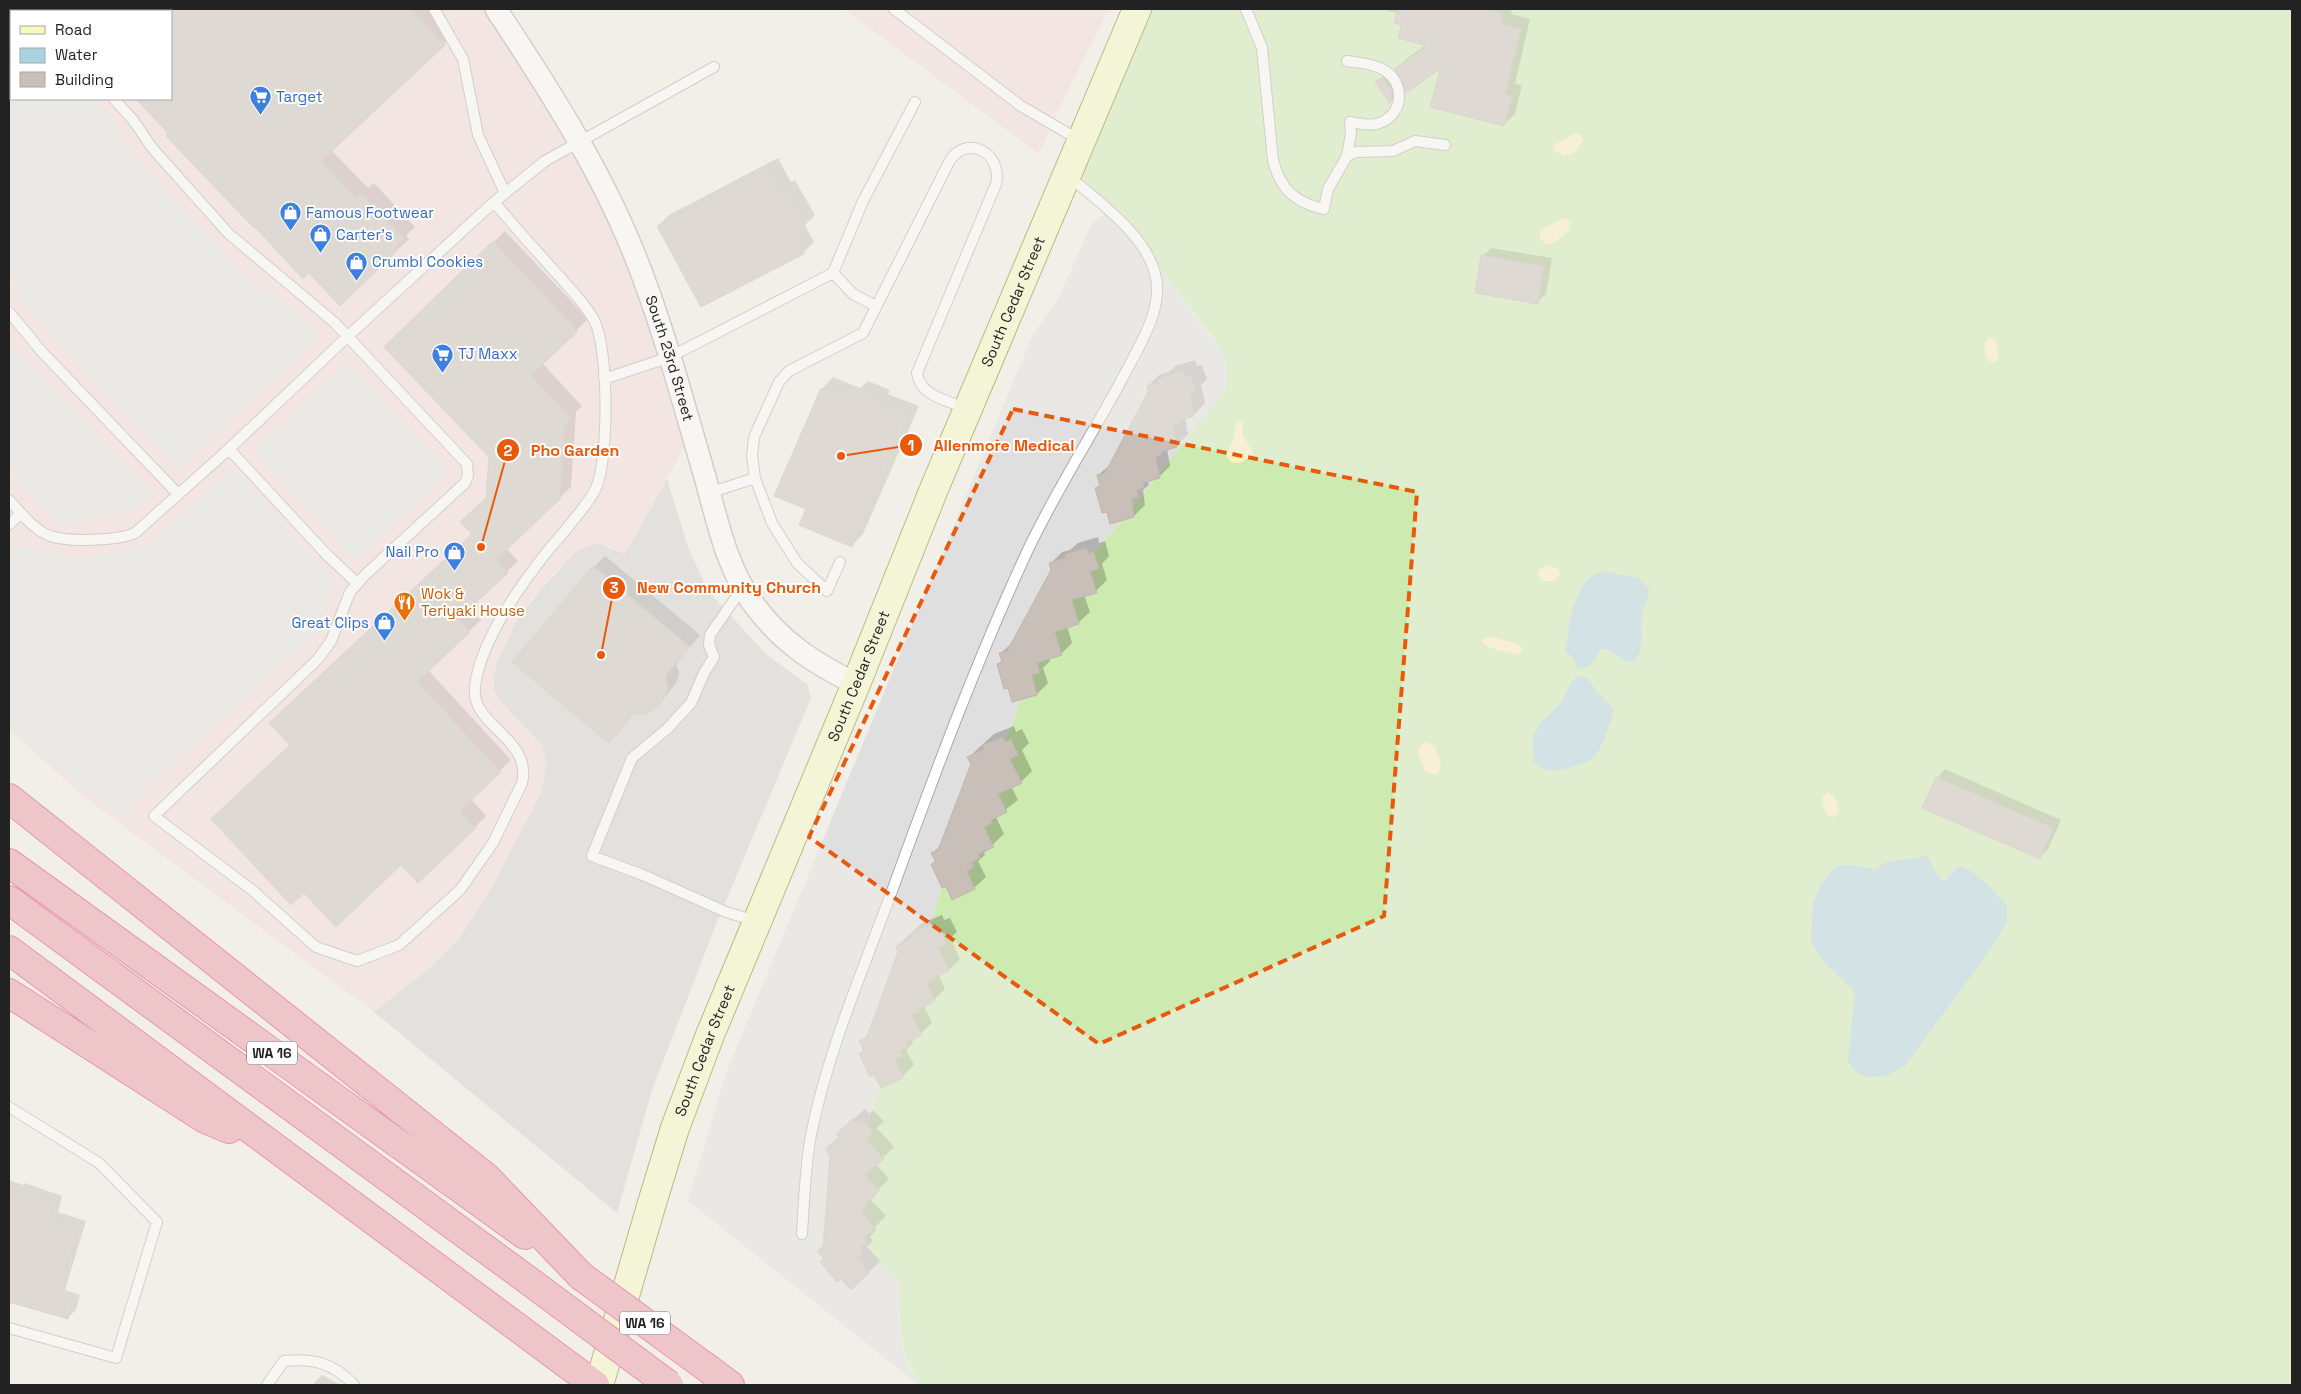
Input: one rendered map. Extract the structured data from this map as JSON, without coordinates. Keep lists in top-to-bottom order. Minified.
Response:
{"streets":{"highway":["WA 16"],"main road":["South Cedar Street"],"street":["South 23rd Street"]},"crossings":[["South Cedar Street","South 23rd Street"]],"places":{"supermarket":["Target","TJ Maxx"],"shop":["Famous Footwear","Carter's","Crumbl Cookies","Nail Pro","Great Clips"],"other":["Allenmore Medical","Pho Garden","New Community Church"],"restaurant":["Wok & Teriyaki House"]},"legend":["Road","Water","Building"]}
